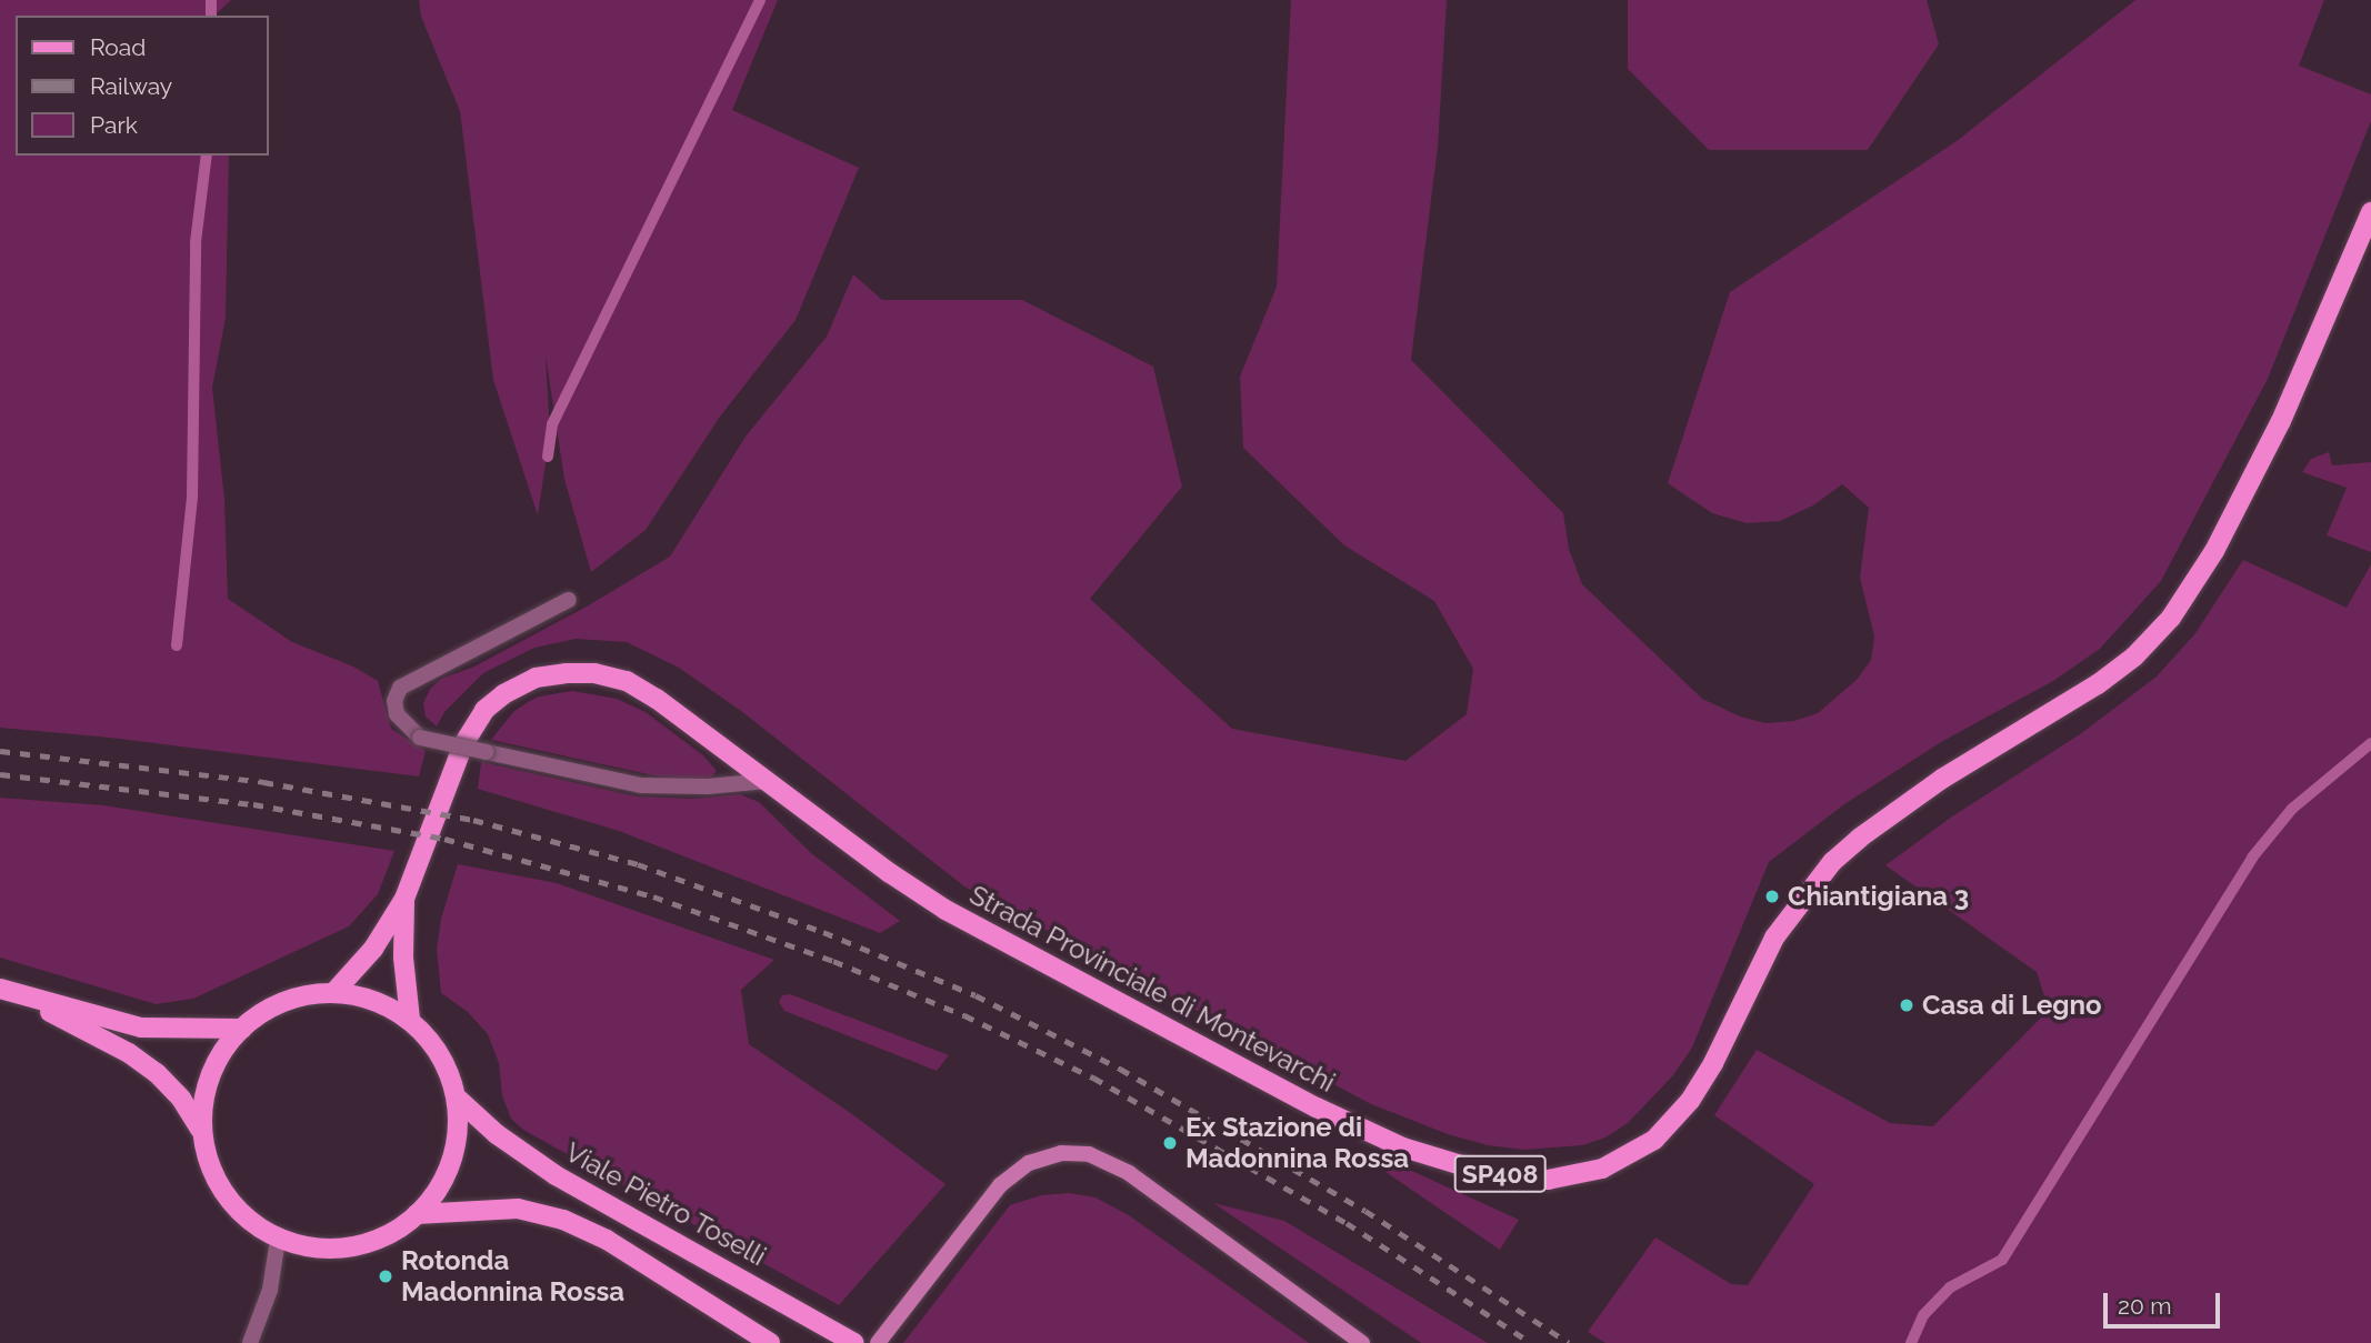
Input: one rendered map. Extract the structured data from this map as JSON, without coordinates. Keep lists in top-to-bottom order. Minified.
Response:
{"streets":{"main road":["Strada Provinciale di Montevarchi","SP408","Viale Pietro Toselli"]},"crossings":[["Strada Provinciale di Montevarchi","Viale Pietro Toselli"]],"places":["Chiantigiana 3","Casa di Legno","Ex Stazione di Madonnina Rossa","Rotonda Madonnina Rossa"],"legend":["Road","Railway","Park"],"scale_bar":"20 m"}
